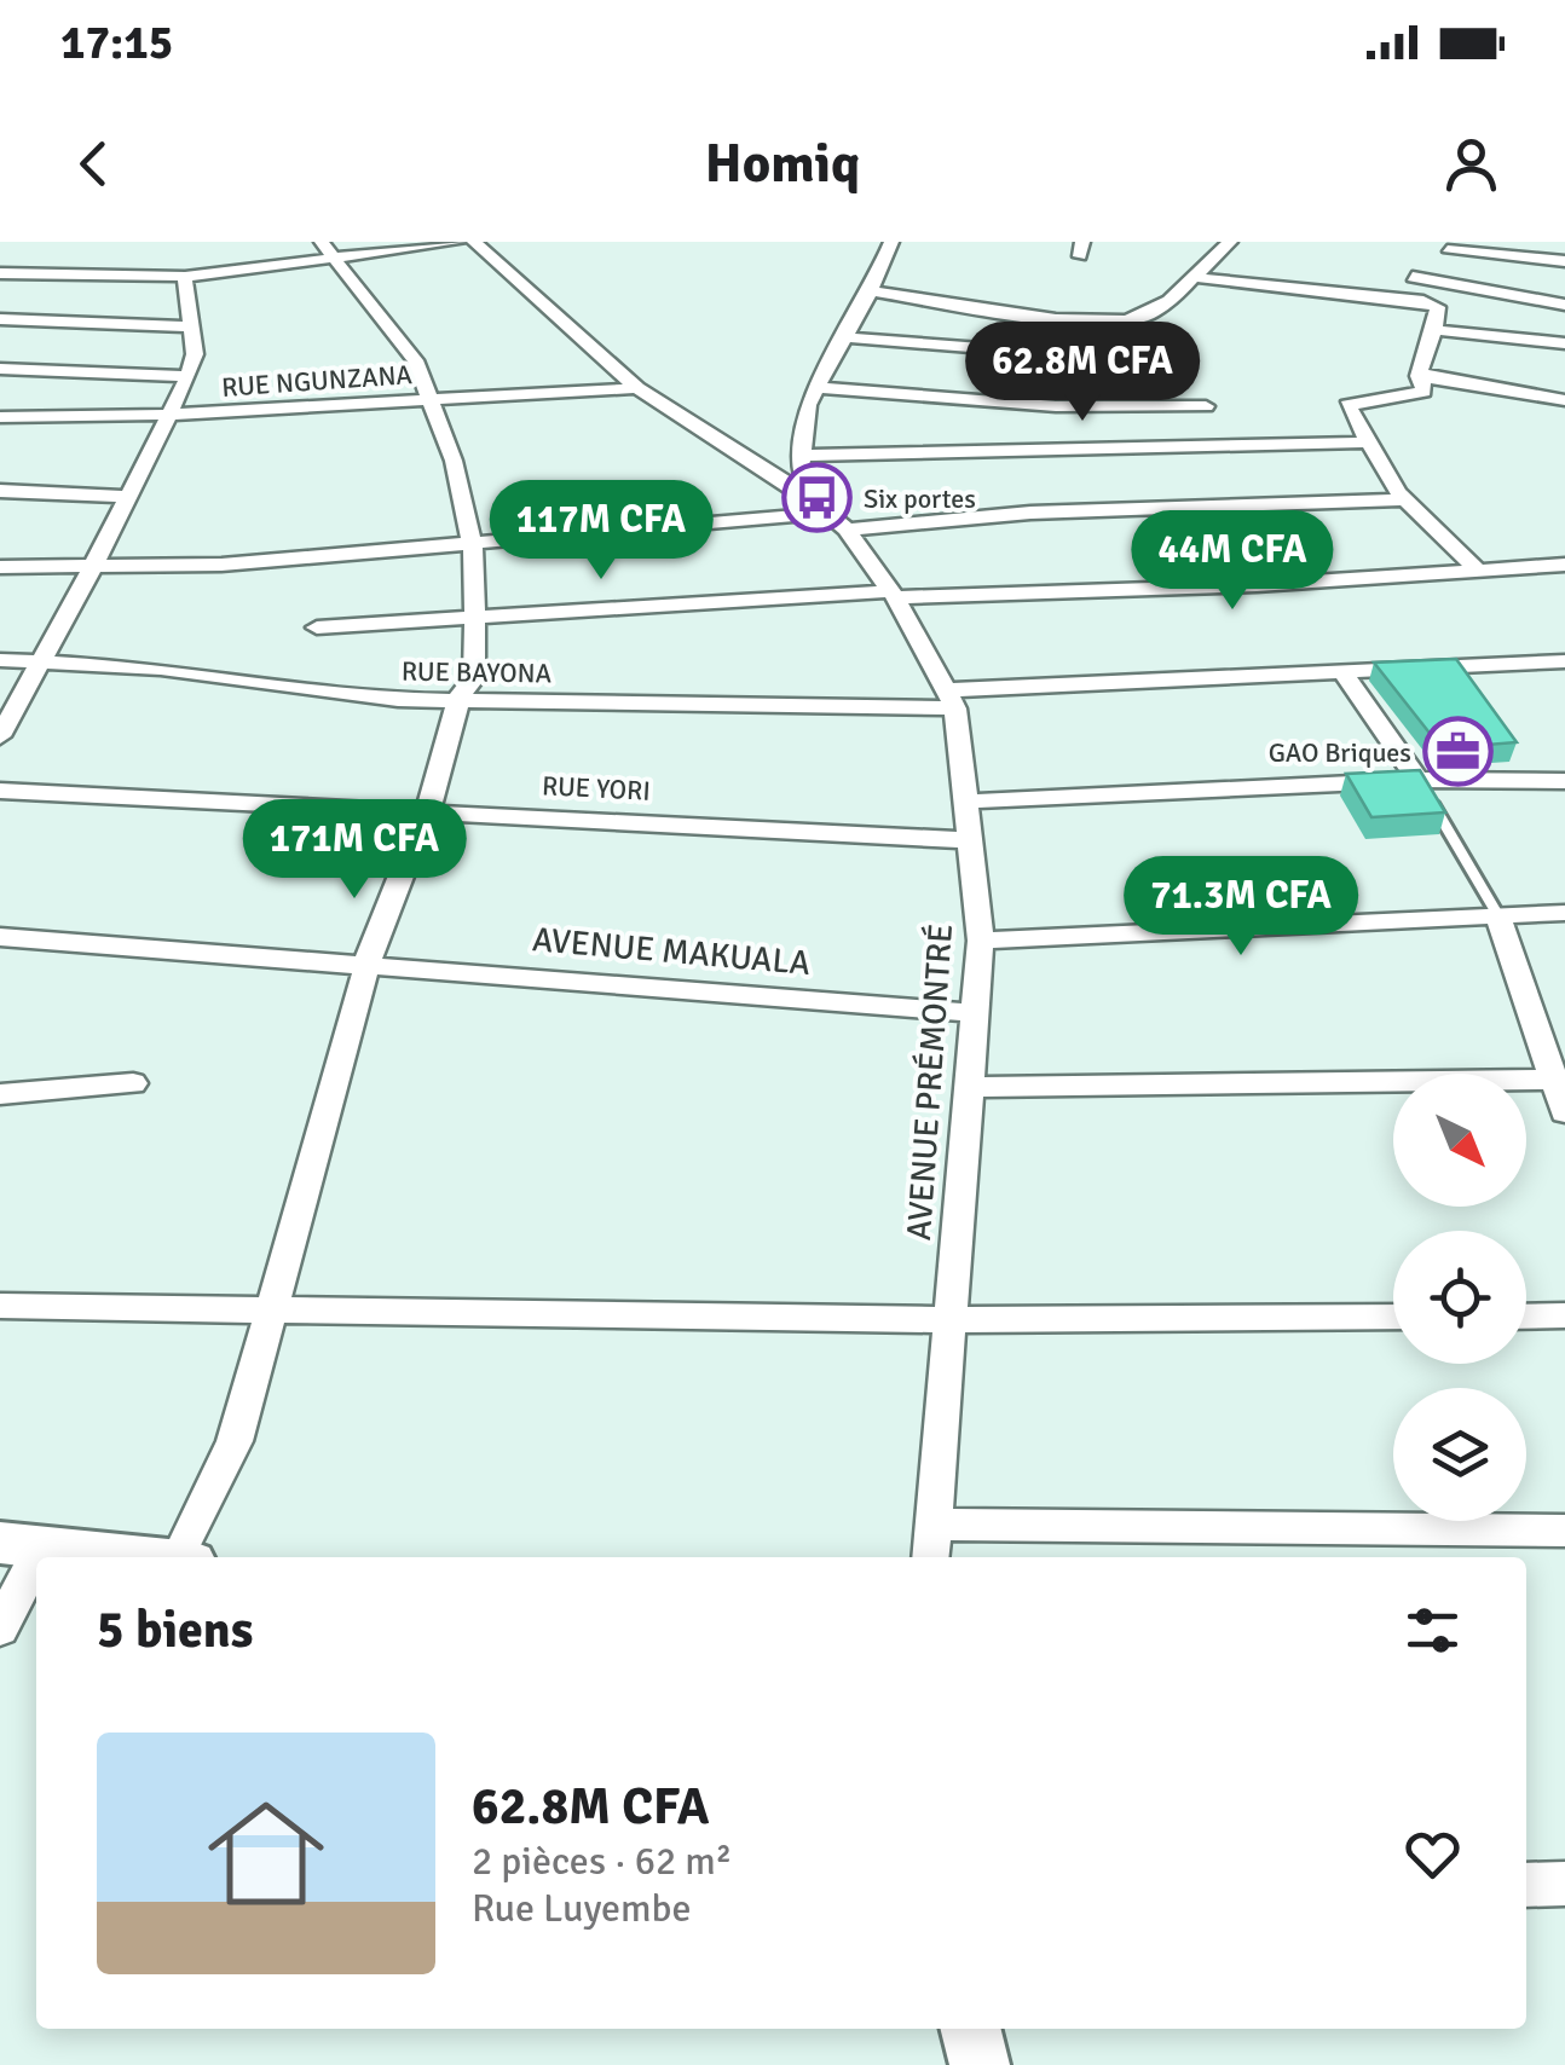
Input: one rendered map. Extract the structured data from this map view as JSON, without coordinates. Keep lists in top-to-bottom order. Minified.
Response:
{"streets":{"street":["RUE NGUNZANA","RUE BAYONA","RUE YORI","AVENUE MAKUALA","AVENUE PRÉMONTRÉ"]},"crossings":[["RUE NGUNZANA","AVENUE PRÉMONTRÉ"],["RUE BAYONA","AVENUE PRÉMONTRÉ"],["RUE YORI","AVENUE PRÉMONTRÉ"],["AVENUE MAKUALA","AVENUE PRÉMONTRÉ"]],"places":{"bus stop":["Six portes"],"office":["GAO Briques"]},"north":"bottom right","page":{"status":"17:15","header":"Homiq","price":["62.8M CFA","117M CFA","44M CFA","171M CFA","71.3M CFA"],"heading":"5 biens","list":[{"name":"62.8M CFA","note":"2 pièces · 62 m² · Rue Luyembe"}]}}
